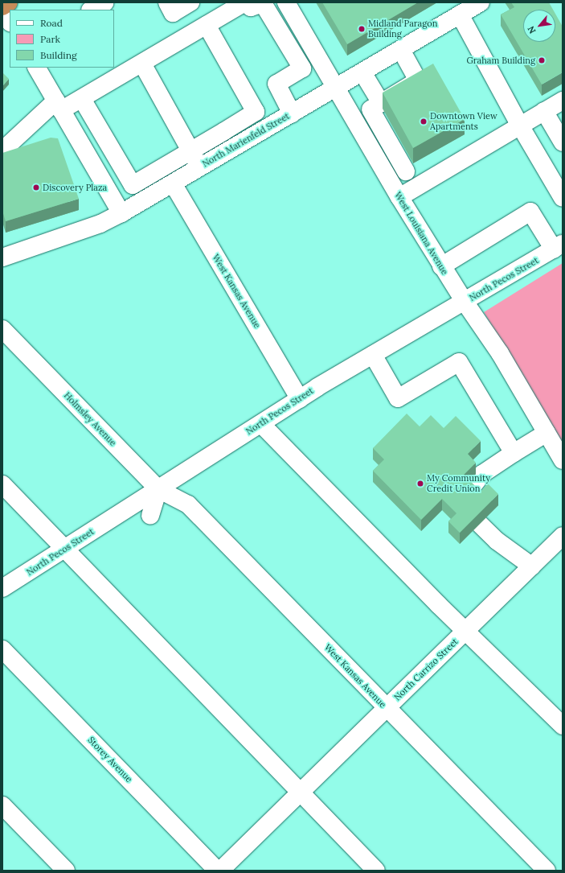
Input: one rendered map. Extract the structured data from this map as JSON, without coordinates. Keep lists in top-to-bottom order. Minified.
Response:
{"streets":{"street":["North Marienfeld Street","West Louisiana Avenue","North Pecos Street","West Kansas Avenue","Holmsley Avenue","North Carrizo Street","Storey Avenue"]},"crossings":[["North Marienfeld Street","West Louisiana Avenue"],["North Marienfeld Street","West Kansas Avenue"],["West Louisiana Avenue","North Pecos Street"],["North Pecos Street","West Kansas Avenue"],["North Pecos Street","Holmsley Avenue"],["West Kansas Avenue","Holmsley Avenue"],["West Kansas Avenue","North Carrizo Street"]],"places":["Midland Paragon Building","Graham Building","Downtown View Apartments","Discovery Plaza","My Community Credit Union"],"legend":["Road","Park","Building"],"north":"bottom left"}
